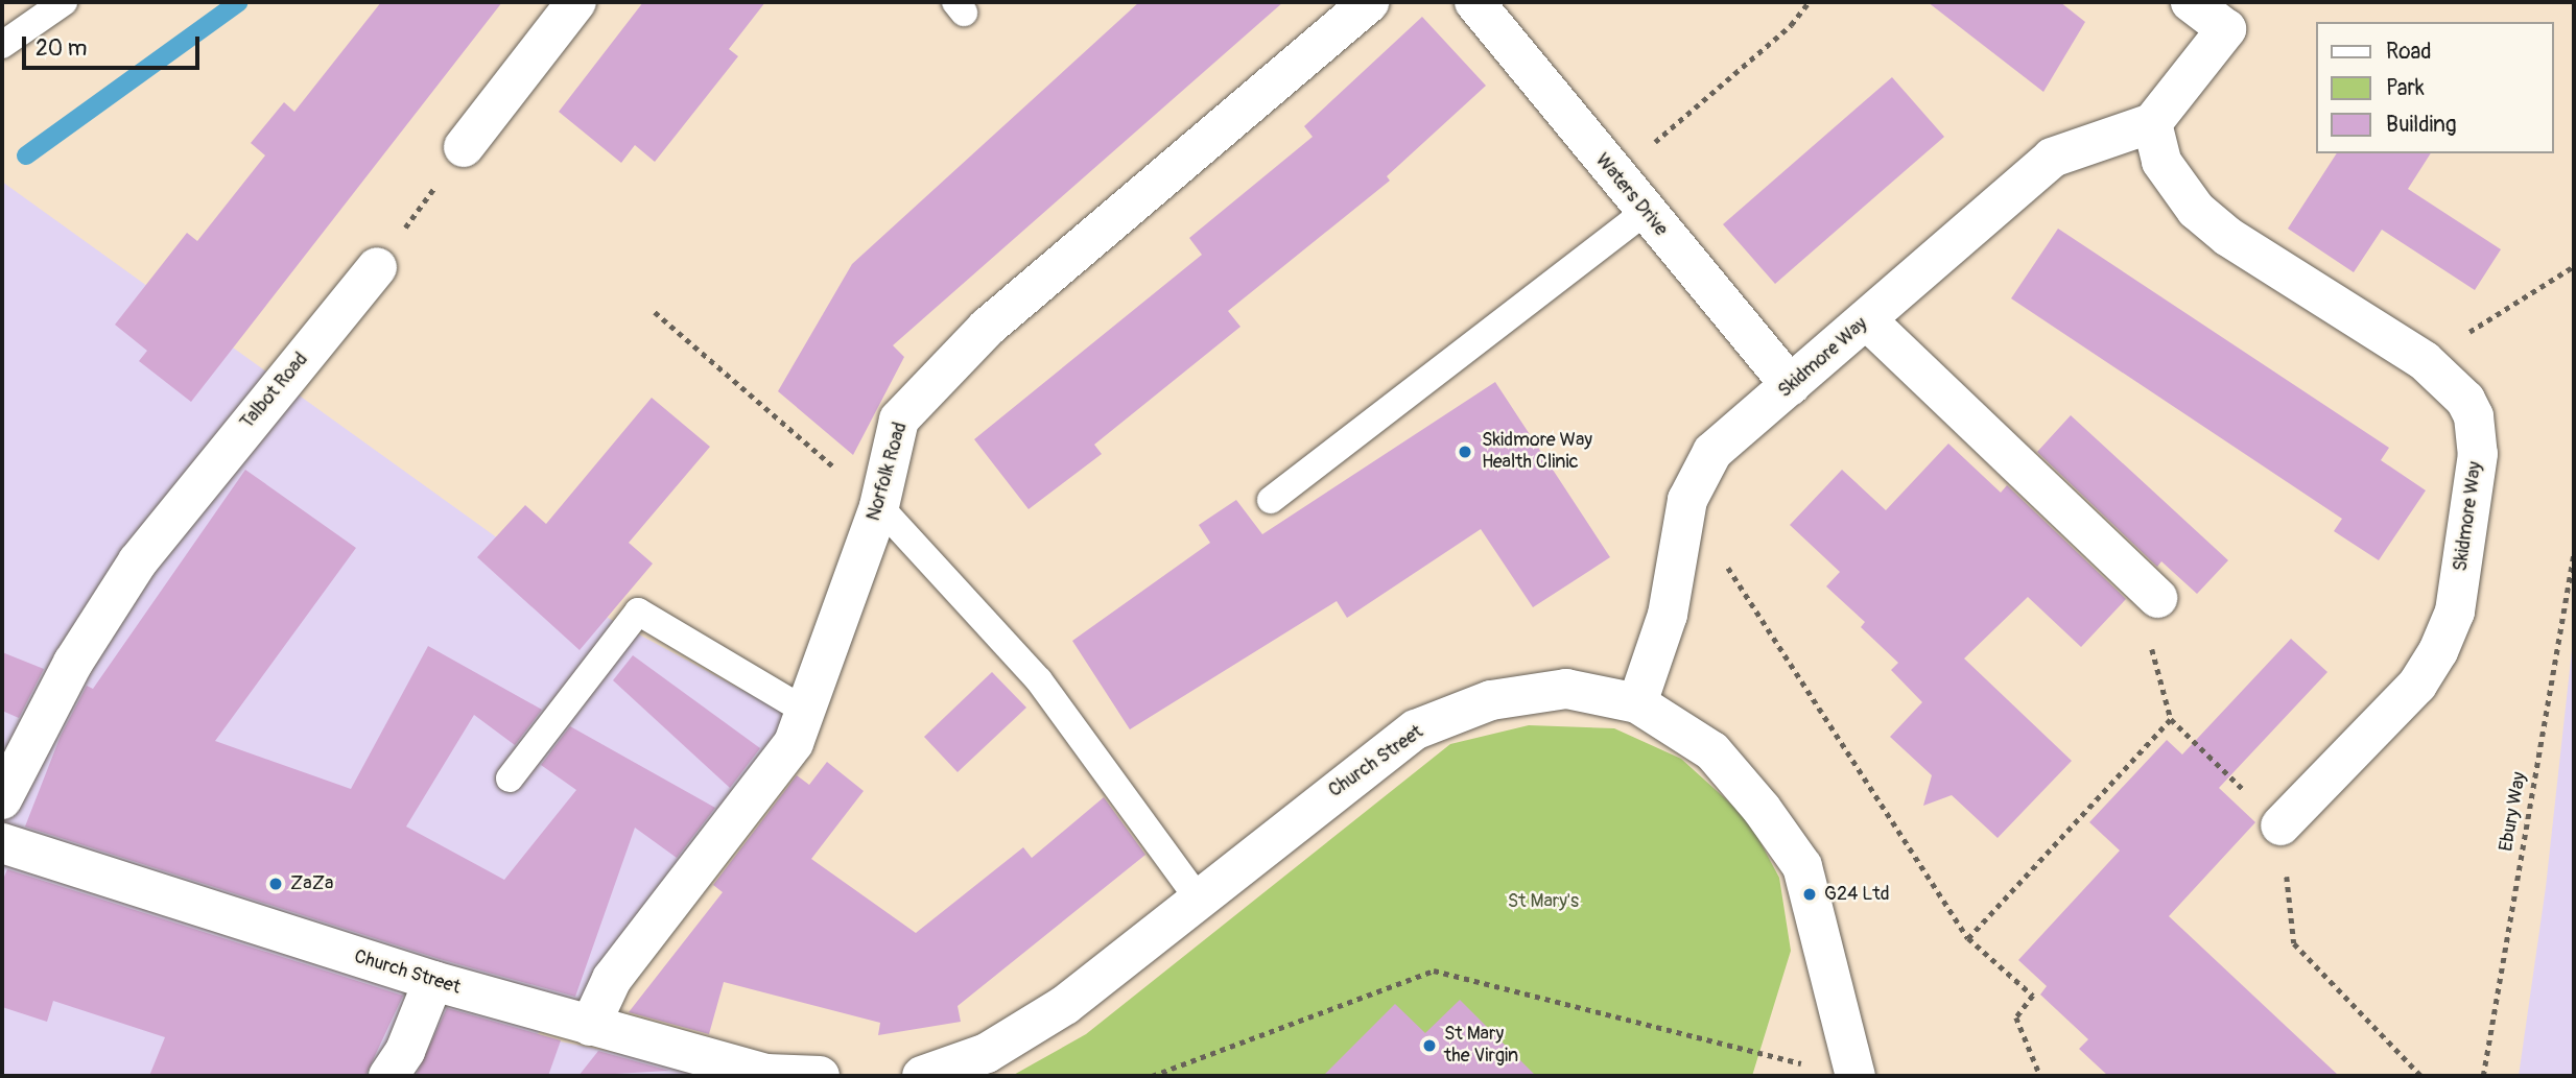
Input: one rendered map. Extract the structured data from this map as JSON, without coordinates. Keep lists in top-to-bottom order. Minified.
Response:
{"streets":{"street":["Waters Drive","Skidmore Way","Talbot Road","Norfolk Road","Church Street"],"path":["Ebury Way"]},"crossings":[["Waters Drive","Skidmore Way"],["Skidmore Way","Church Street"],["Norfolk Road","Church Street"]],"parks":["St Mary's"],"places":["Skidmore Way Health Clinic","ZaZa","G24 Ltd","St Mary the Virgin"],"legend":["Road","Park","Building"],"scale_bar":"20 m"}
